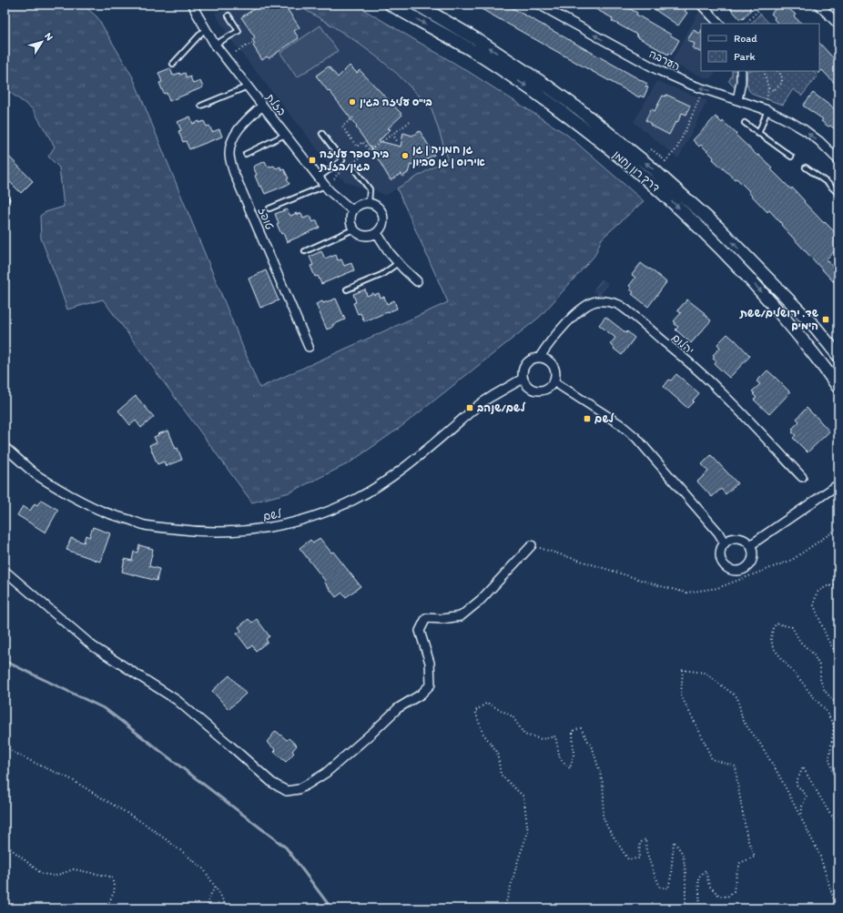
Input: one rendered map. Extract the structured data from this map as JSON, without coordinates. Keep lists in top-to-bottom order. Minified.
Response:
{"streets":{"main road":["דרך רון נחמן"],"street":["הערבה","בזלת","טופז","יהלום","לשם"]},"crossings":[["בזלת","טופז"],["יהלום","לשם"]],"one_way":["הערבה"],"places":{"other":["בי\"ס עליזה בגין","גן חמניה | גן אירוס | גן סביון"],"transit":["בית ספר עליזה בגין/בזלת","שד. ירושלים/ששת הימים","לשם/שנהב","לשם"]},"legend":["Road","Park"],"north":"top right"}
